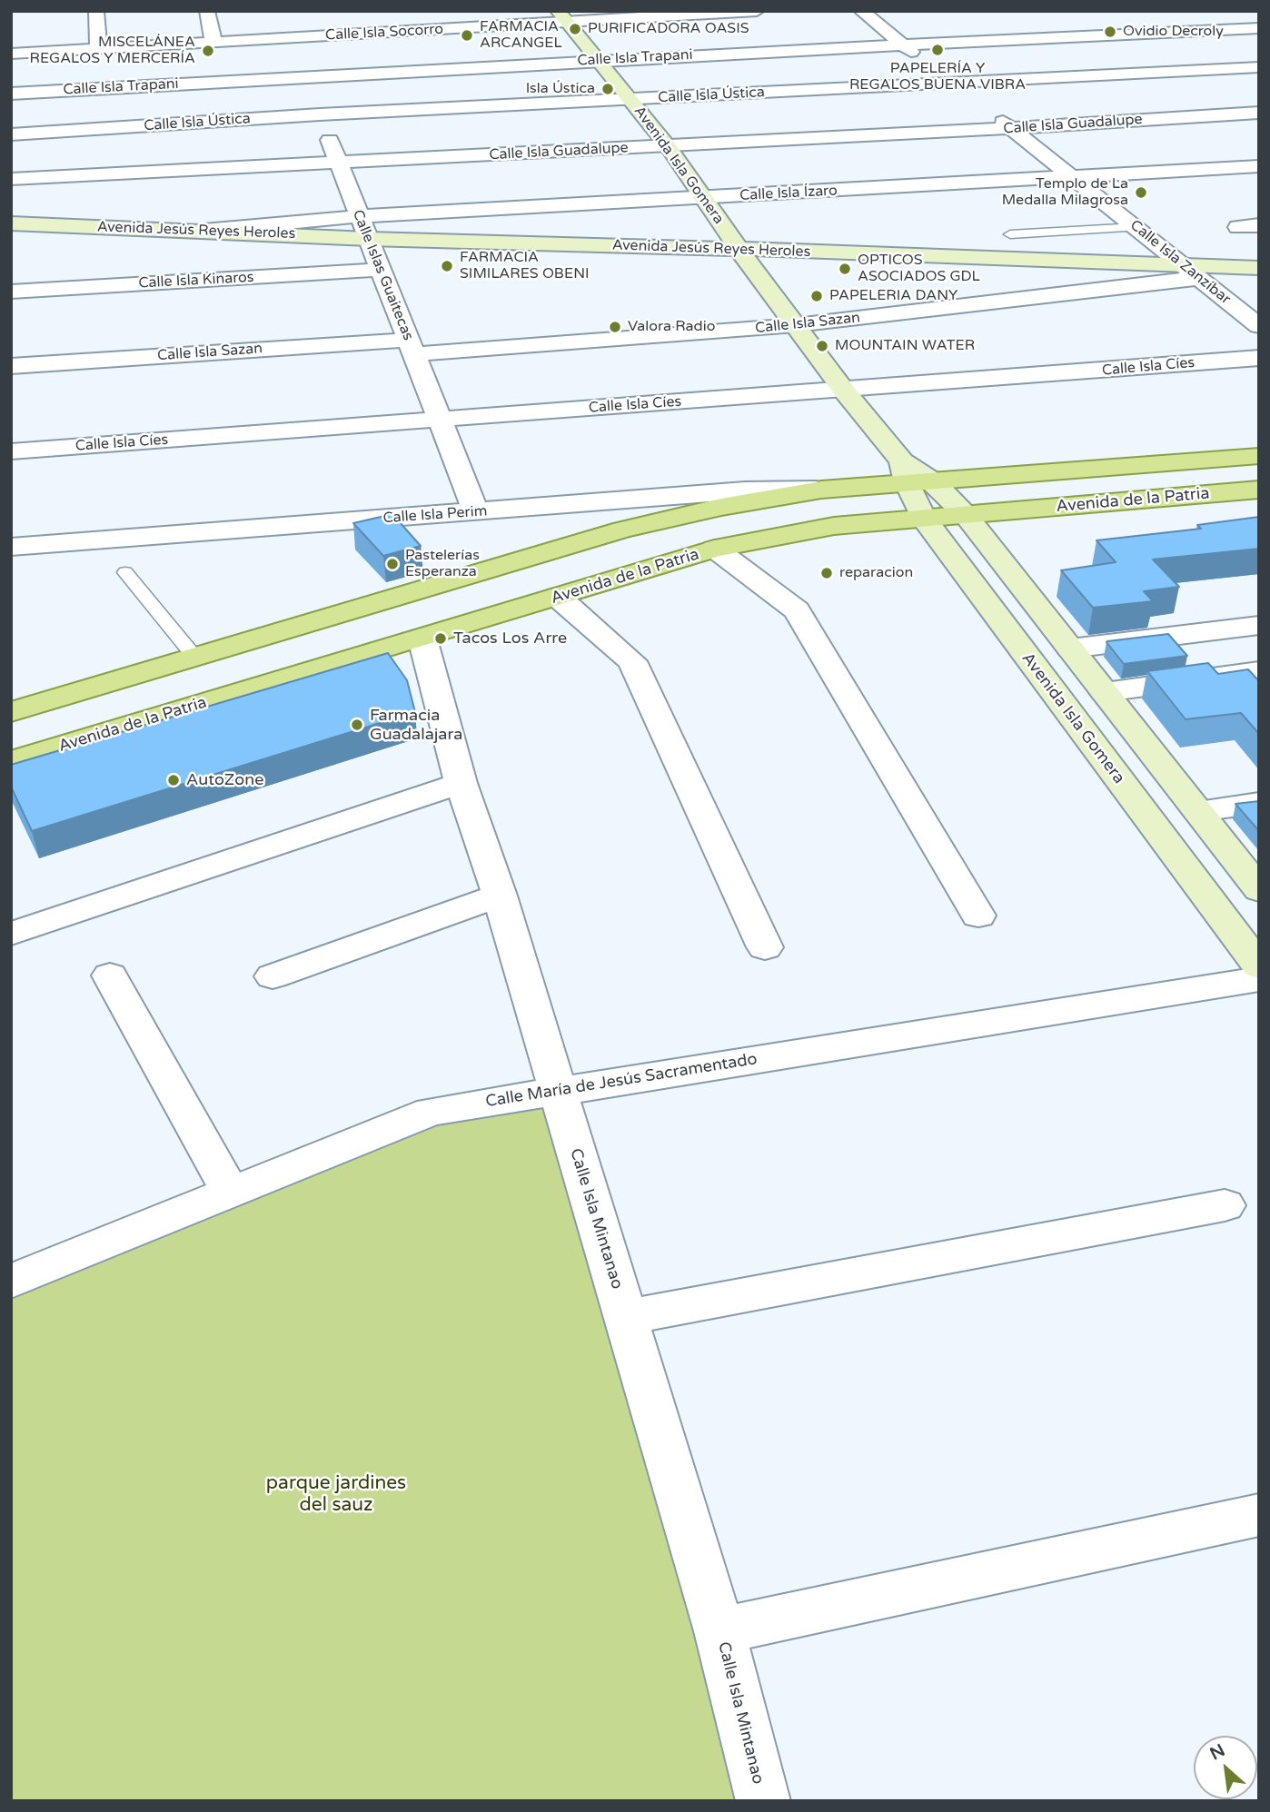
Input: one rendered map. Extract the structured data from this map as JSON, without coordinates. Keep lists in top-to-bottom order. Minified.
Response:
{"streets":{"main road":["Avenida de la Patria"],"street":["Calle Isla Socorro","Calle Isla Trapani","Calle Isla Ústica","Calle Isla Guadalupe","Avenida Isla Gomera","Calle Isla Ízaro","Avenida Jesús Reyes Heroles","Calle Isla Zanzíbar","Calle Islas Guaitecas","Calle Isla Kinaros","Calle Isla Sazan","Calle Isla Cíes","Calle Isla Perim","Calle María de Jesús Sacramentado","Calle Isla Mintanao"]},"crossings":[["Calle Isla Socorro","Avenida Isla Gomera"],["Calle Isla Socorro","Calle Islas Guaitecas"],["Calle Isla Trapani","Avenida Isla Gomera"],["Calle Isla Trapani","Calle Islas Guaitecas"],["Calle Isla Ústica","Avenida Isla Gomera"],["Calle Isla Ústica","Calle Islas Guaitecas"],["Calle Isla Guadalupe","Avenida Isla Gomera"],["Calle Isla Guadalupe","Calle Isla Zanzíbar"],["Calle Isla Guadalupe","Calle Islas Guaitecas"],["Avenida Isla Gomera","Calle Isla Ízaro"],["Avenida Isla Gomera","Avenida Jesús Reyes Heroles"],["Avenida Isla Gomera","Calle Isla Sazan"],["Avenida Isla Gomera","Calle Isla Cíes"],["Avenida Isla Gomera","Avenida de la Patria"],["Calle Isla Ízaro","Avenida Jesús Reyes Heroles"],["Calle Isla Ízaro","Calle Isla Zanzíbar"],["Calle Isla Ízaro","Calle Islas Guaitecas"],["Avenida Jesús Reyes Heroles","Calle Isla Zanzíbar"],["Avenida Jesús Reyes Heroles","Calle Islas Guaitecas"],["Avenida Jesús Reyes Heroles","Calle Isla Kinaros"],["Avenida Jesús Reyes Heroles","Calle Isla Sazan"],["Calle Isla Zanzíbar","Calle Isla Sazan"],["Calle Islas Guaitecas","Calle Isla Kinaros"],["Calle Islas Guaitecas","Calle Isla Sazan"],["Calle Islas Guaitecas","Calle Isla Cíes"],["Calle Islas Guaitecas","Calle Isla Perim"],["Avenida de la Patria","Calle Isla Mintanao"],["Calle María de Jesús Sacramentado","Calle Isla Mintanao"]],"parks":["parque jardines del sauz"],"places":["PURIFICADORA OASIS","Ovidio Decroly","FARMACIA ARCANGEL","PAPELERÍA Y REGALOS BUENA VIBRA","MISCELÁNEA REGALOS Y MERCERÍA","Isla Ústica","Templo de La Medalla Milagrosa","FARMACIA SIMILARES OBENI","OPTICOS ASOCIADOS GDL","PAPELERIA DANY","Valora Radio","MOUNTAIN WATER","Pastelerías Esperanza","reparacion","Tacos Los Arre","Farmacia Guadalajara","AutoZone"],"north":"top left"}
